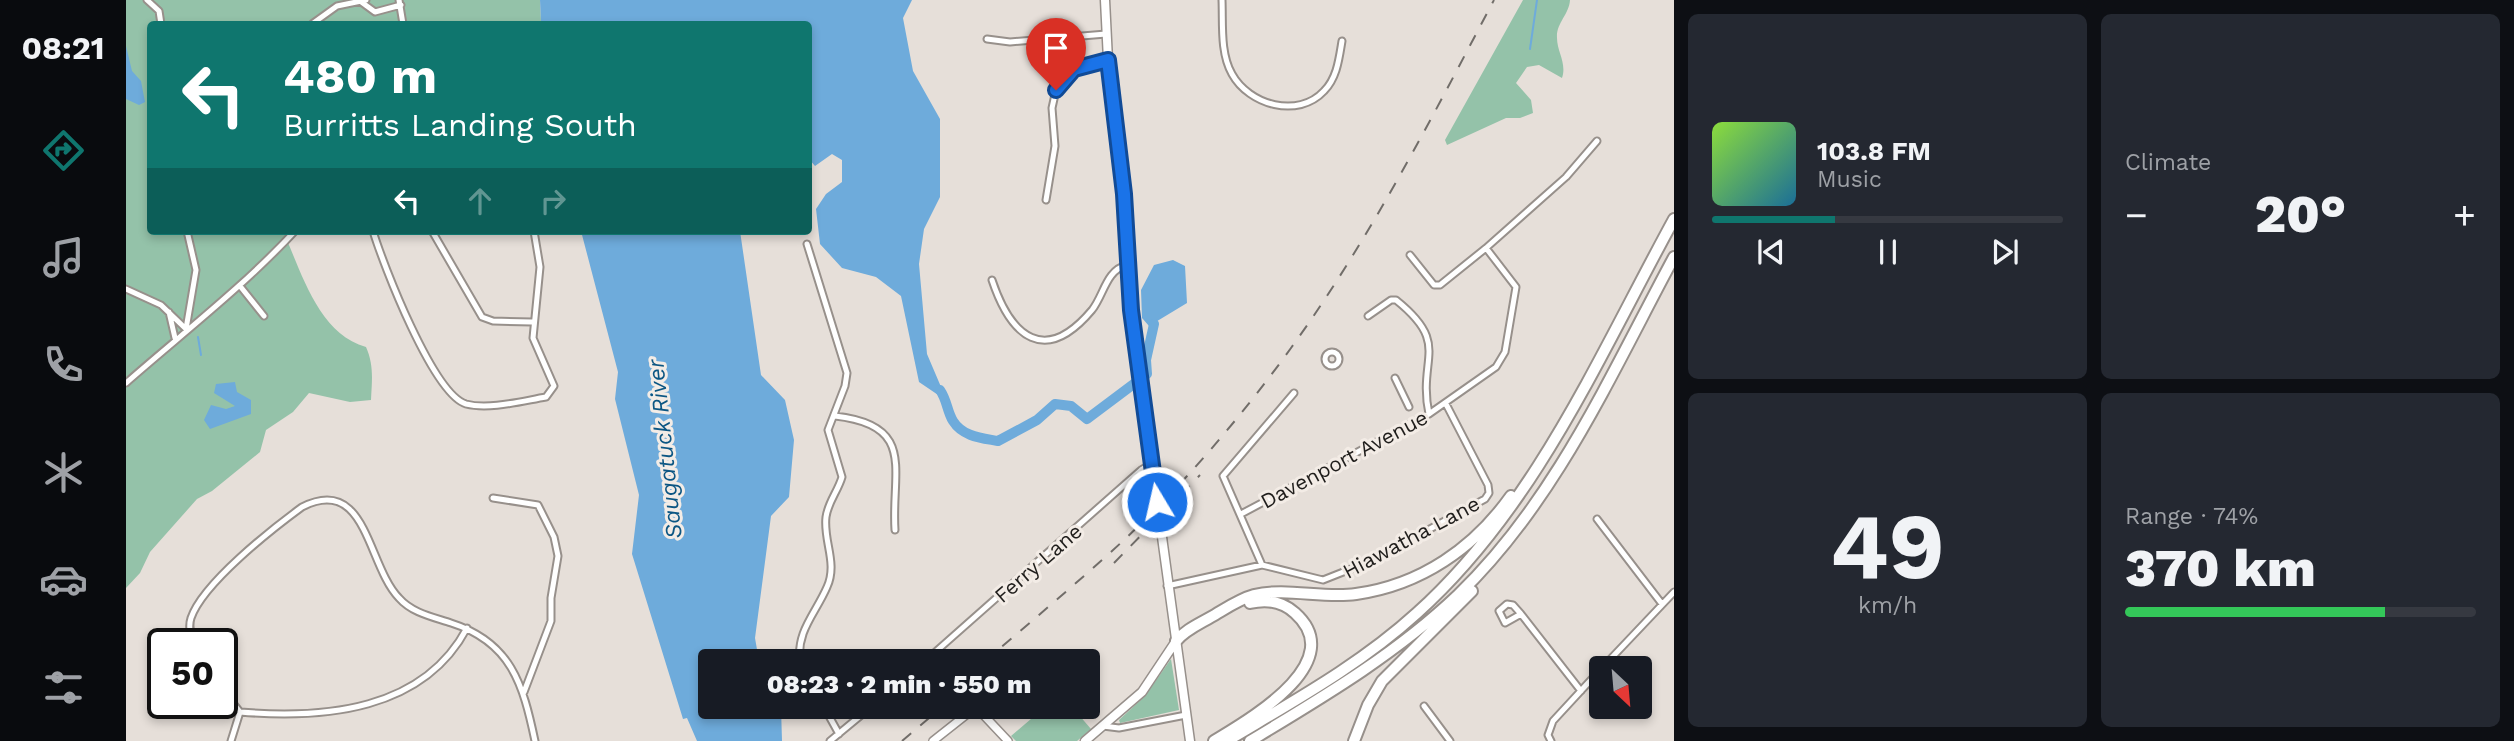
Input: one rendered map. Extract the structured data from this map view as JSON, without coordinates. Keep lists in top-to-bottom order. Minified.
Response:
{"streets":{"street":["Davenport Avenue","Hiawatha Lane","Ferry Lane"]},"crossings":[["Davenport Avenue","Hiawatha Lane"]],"water":["Saugatuck River"],"north":"bottom right","page":{"tabs":"08:21","tile":["Climate",["49","km/h"],["Range · 74%","370 km"]],"turn":["480 m","Burritts Landing South"],"song":["103.8 FM","Music"],"heat":["−","20°","+"],"limit":"50","trip":"08:23 · 2 min · 550 m"}}
